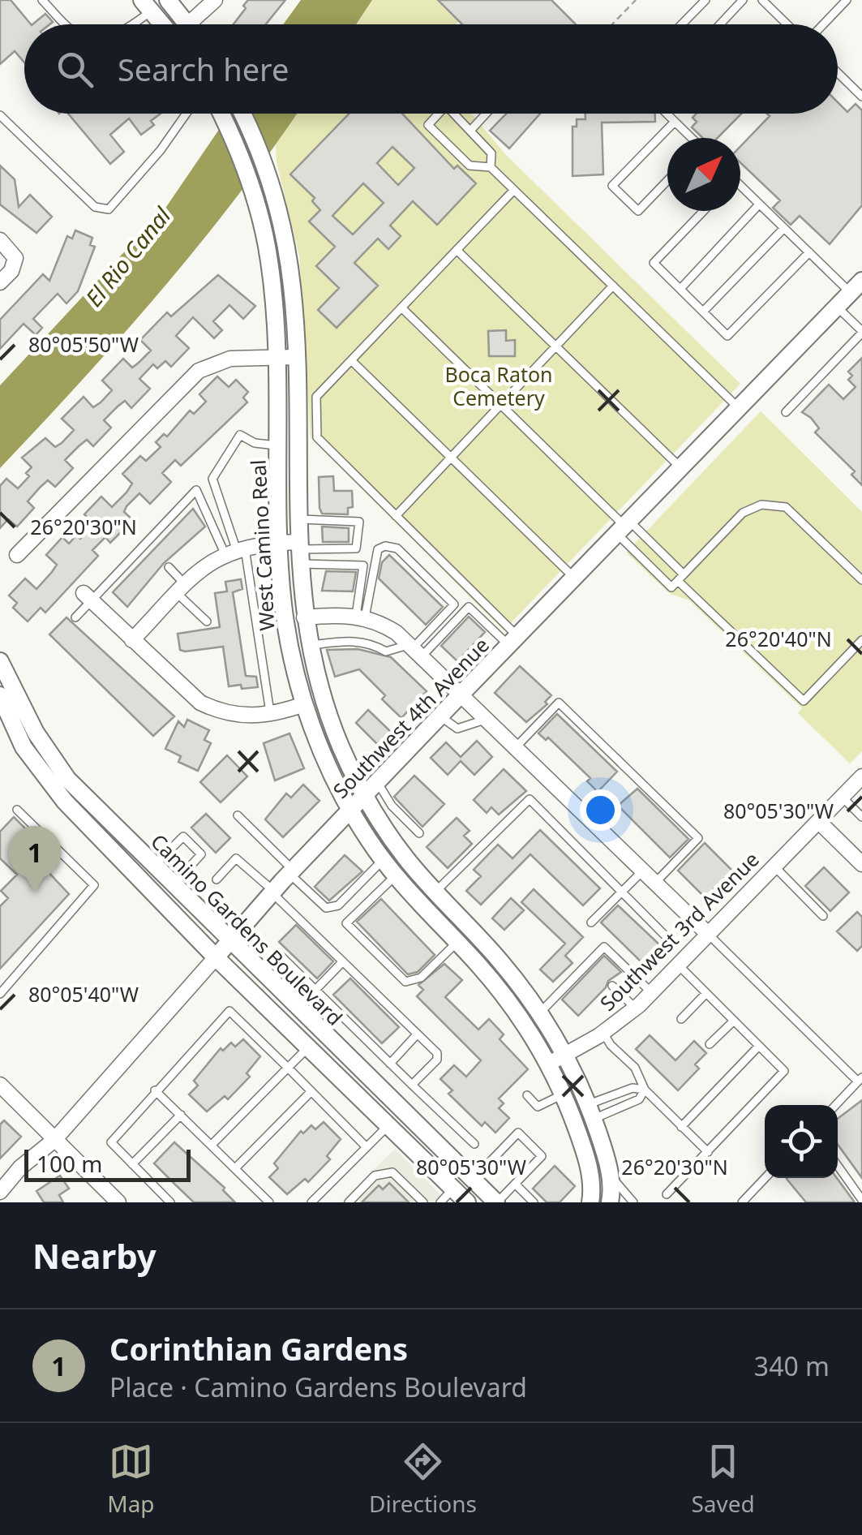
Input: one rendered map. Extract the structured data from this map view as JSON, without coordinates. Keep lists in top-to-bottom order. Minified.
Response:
{"streets":{"street":["West Camino Real","Southwest 4th Avenue","Camino Gardens Boulevard","Southwest 3rd Avenue"]},"crossings":[["West Camino Real","Southwest 4th Avenue"],["West Camino Real","Southwest 3rd Avenue"],["Southwest 4th Avenue","Camino Gardens Boulevard"]],"water":["El Rio Canal"],"parks":["Boca Raton Cemetery"],"scale_bar":"100 m","north":"top right","page":{"search":"Search here","pins":"1","scale":"100 m","heading":"Nearby","list":[{"mark":"1","name":"Corinthian Gardens","note":"Place · Camino Gardens Boulevard","value":"340 m"}],"nav":["Map","Directions","Saved"]},"coordinates":["80°05'50\"W","26°20'30\"N","26°20'40\"N","80°05'30\"W","80°05'40\"W"]}
